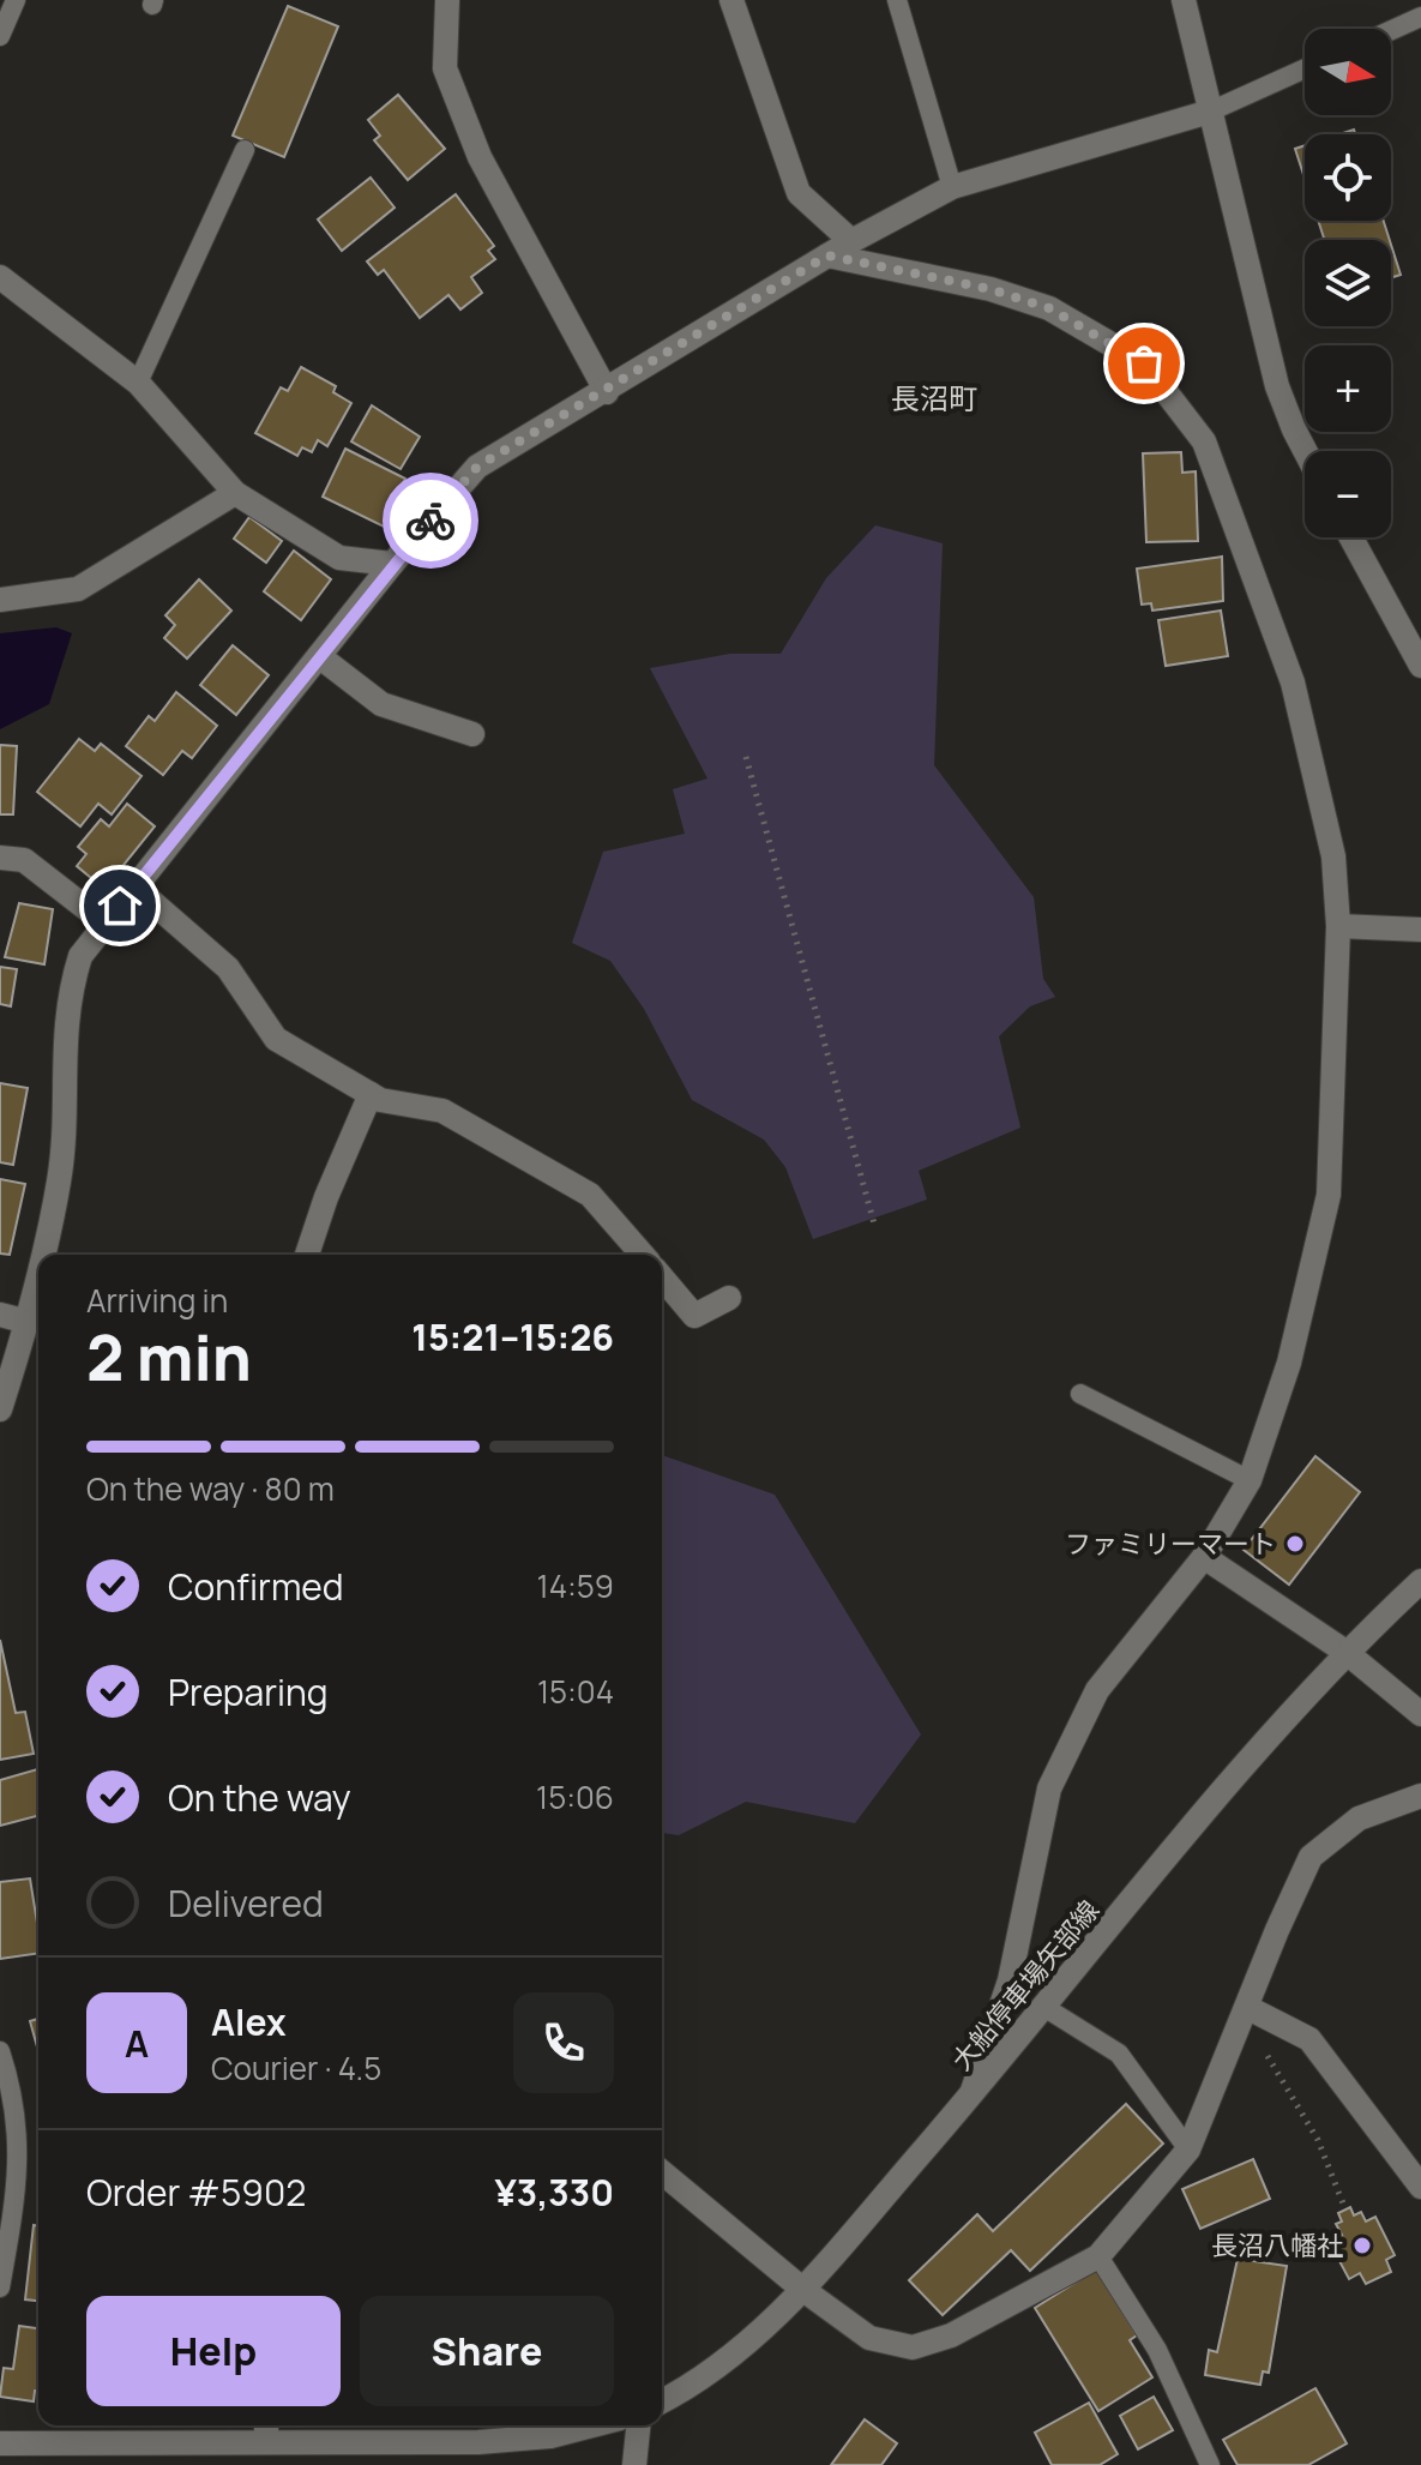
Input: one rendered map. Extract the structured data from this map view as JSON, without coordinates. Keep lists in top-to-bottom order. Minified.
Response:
{"streets":{"street":["大船停車場矢部線"]},"districts":["長沼町"],"places":["ファミリーマート","長沼八幡社"],"north":"right","page":{"map_buttons":["+","−"],"heading":["2 min","Arriving in","15:21–15:26"],"panel":["Alex","Courier · 4.5","Order #5902","¥3,330"],"bar":"On the way · 80 m","list":[["Confirmed","14:59"],["Preparing","15:04"],["On the way","15:06"],"Delivered"],"round":"A","buttons":["Help","Share"]}}
